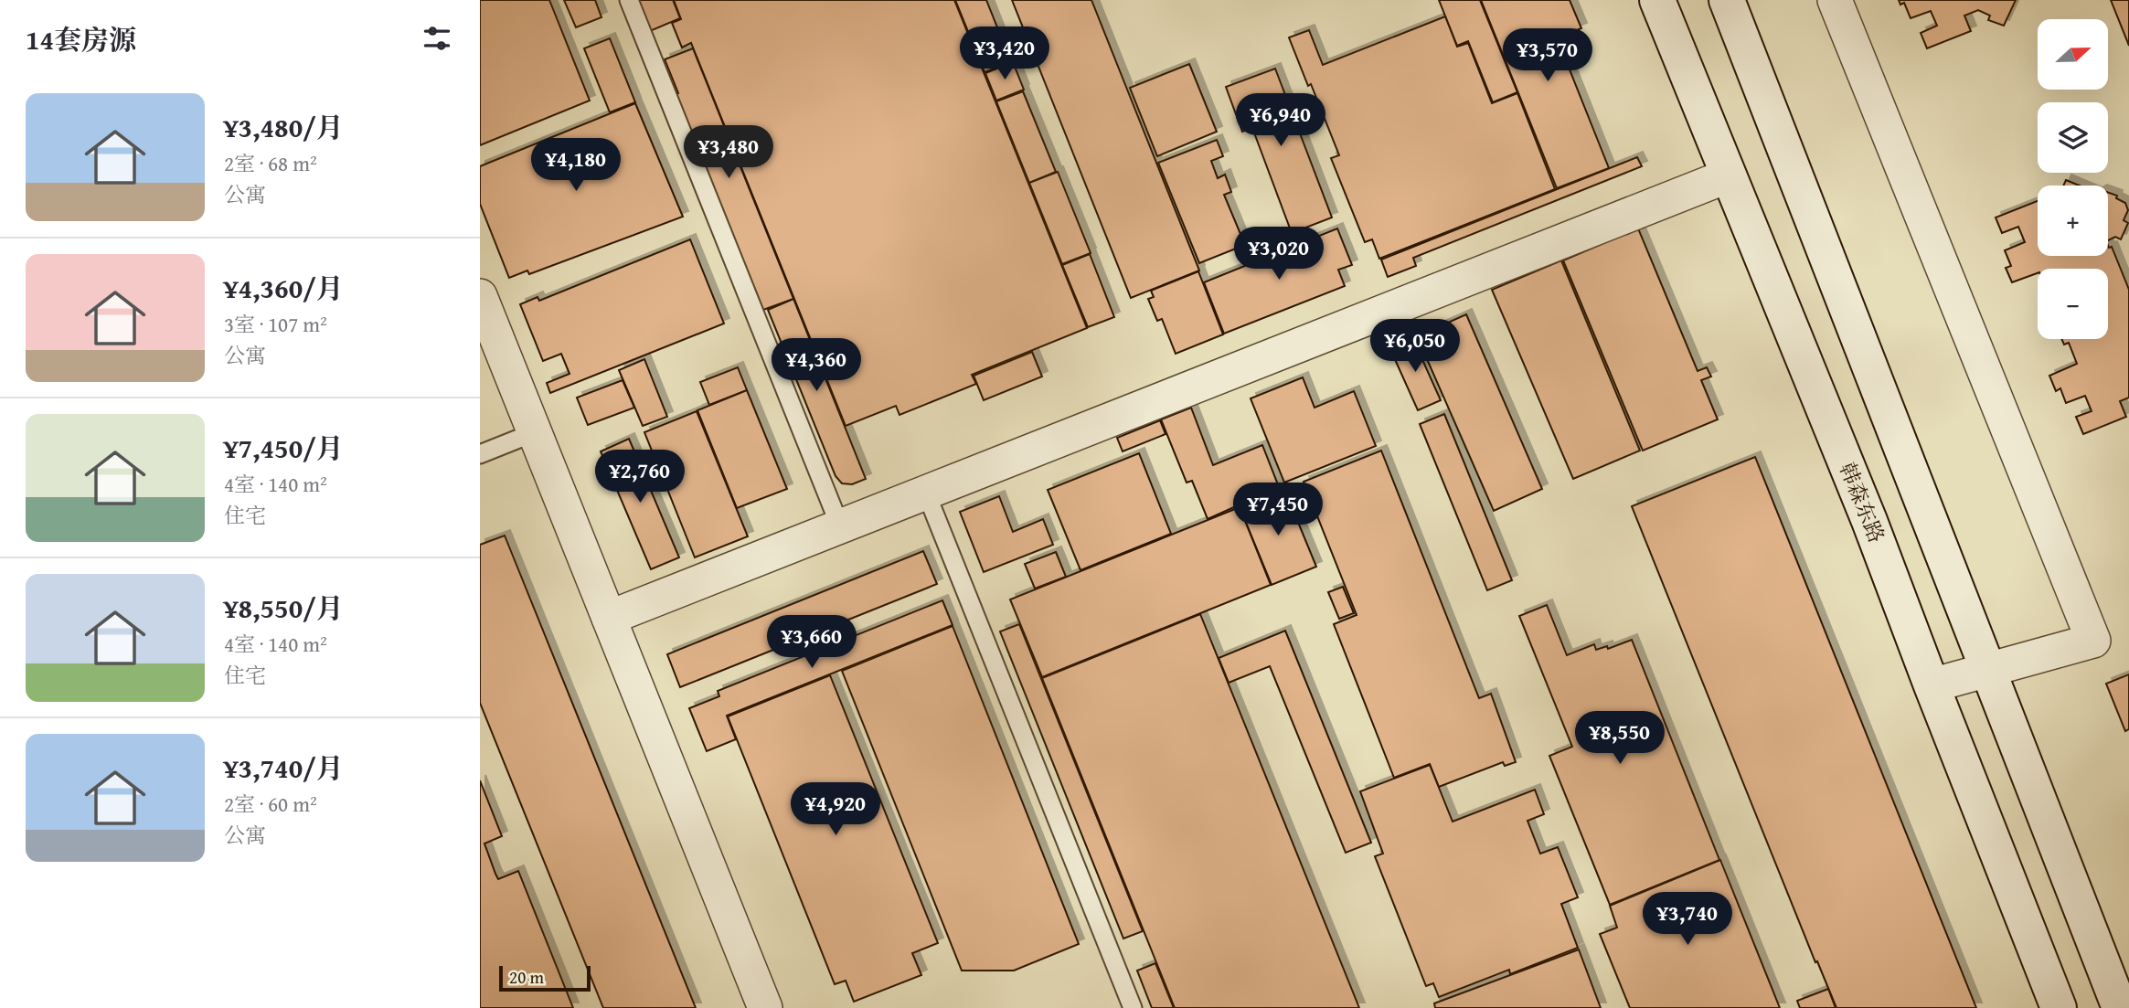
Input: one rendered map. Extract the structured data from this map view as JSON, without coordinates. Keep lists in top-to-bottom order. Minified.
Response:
{"streets":{"main road":["韩森东路"]},"scale_bar":"20 m","north":"right","page":{"heading":"14套房源","map_buttons":["+","−"],"price":["¥3,420","¥3,570","¥6,940","¥3,480","¥4,180","¥3,020","¥6,050","¥4,360","¥2,760","¥7,450","¥3,660","¥8,550","¥4,920","¥3,740"],"list":[{"name":"¥3,480/月","note":"2室 · 68 m² · 公寓"},{"name":"¥4,360/月","note":"3室 · 107 m² · 公寓"},{"name":"¥7,450/月","note":"4室 · 140 m² · 住宅"},{"name":"¥8,550/月","note":"4室 · 140 m² · 住宅"},{"name":"¥3,740/月","note":"2室 · 60 m² · 公寓"}],"scale":"20 m"}}
